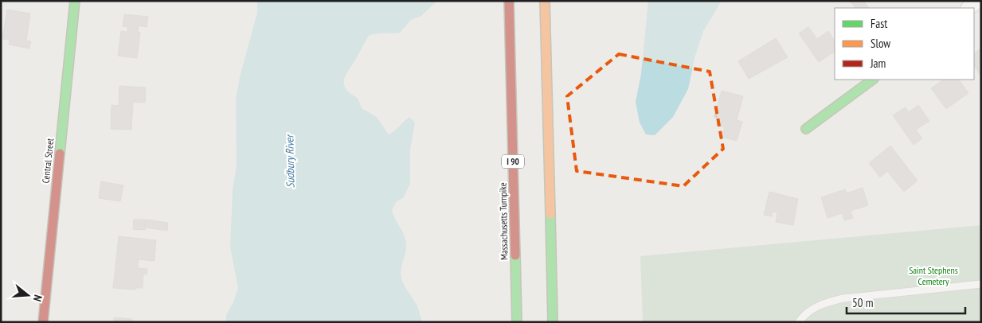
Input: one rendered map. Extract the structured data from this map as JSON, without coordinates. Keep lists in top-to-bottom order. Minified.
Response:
{"streets":{"main road":["Central Street","I 90","Massachusetts Turnpike"]},"water":["Sudbury River"],"parks":["Saint Stephens Cemetery"],"legend":["Fast","Slow","Jam"],"scale_bar":"50 m","north":"right"}
